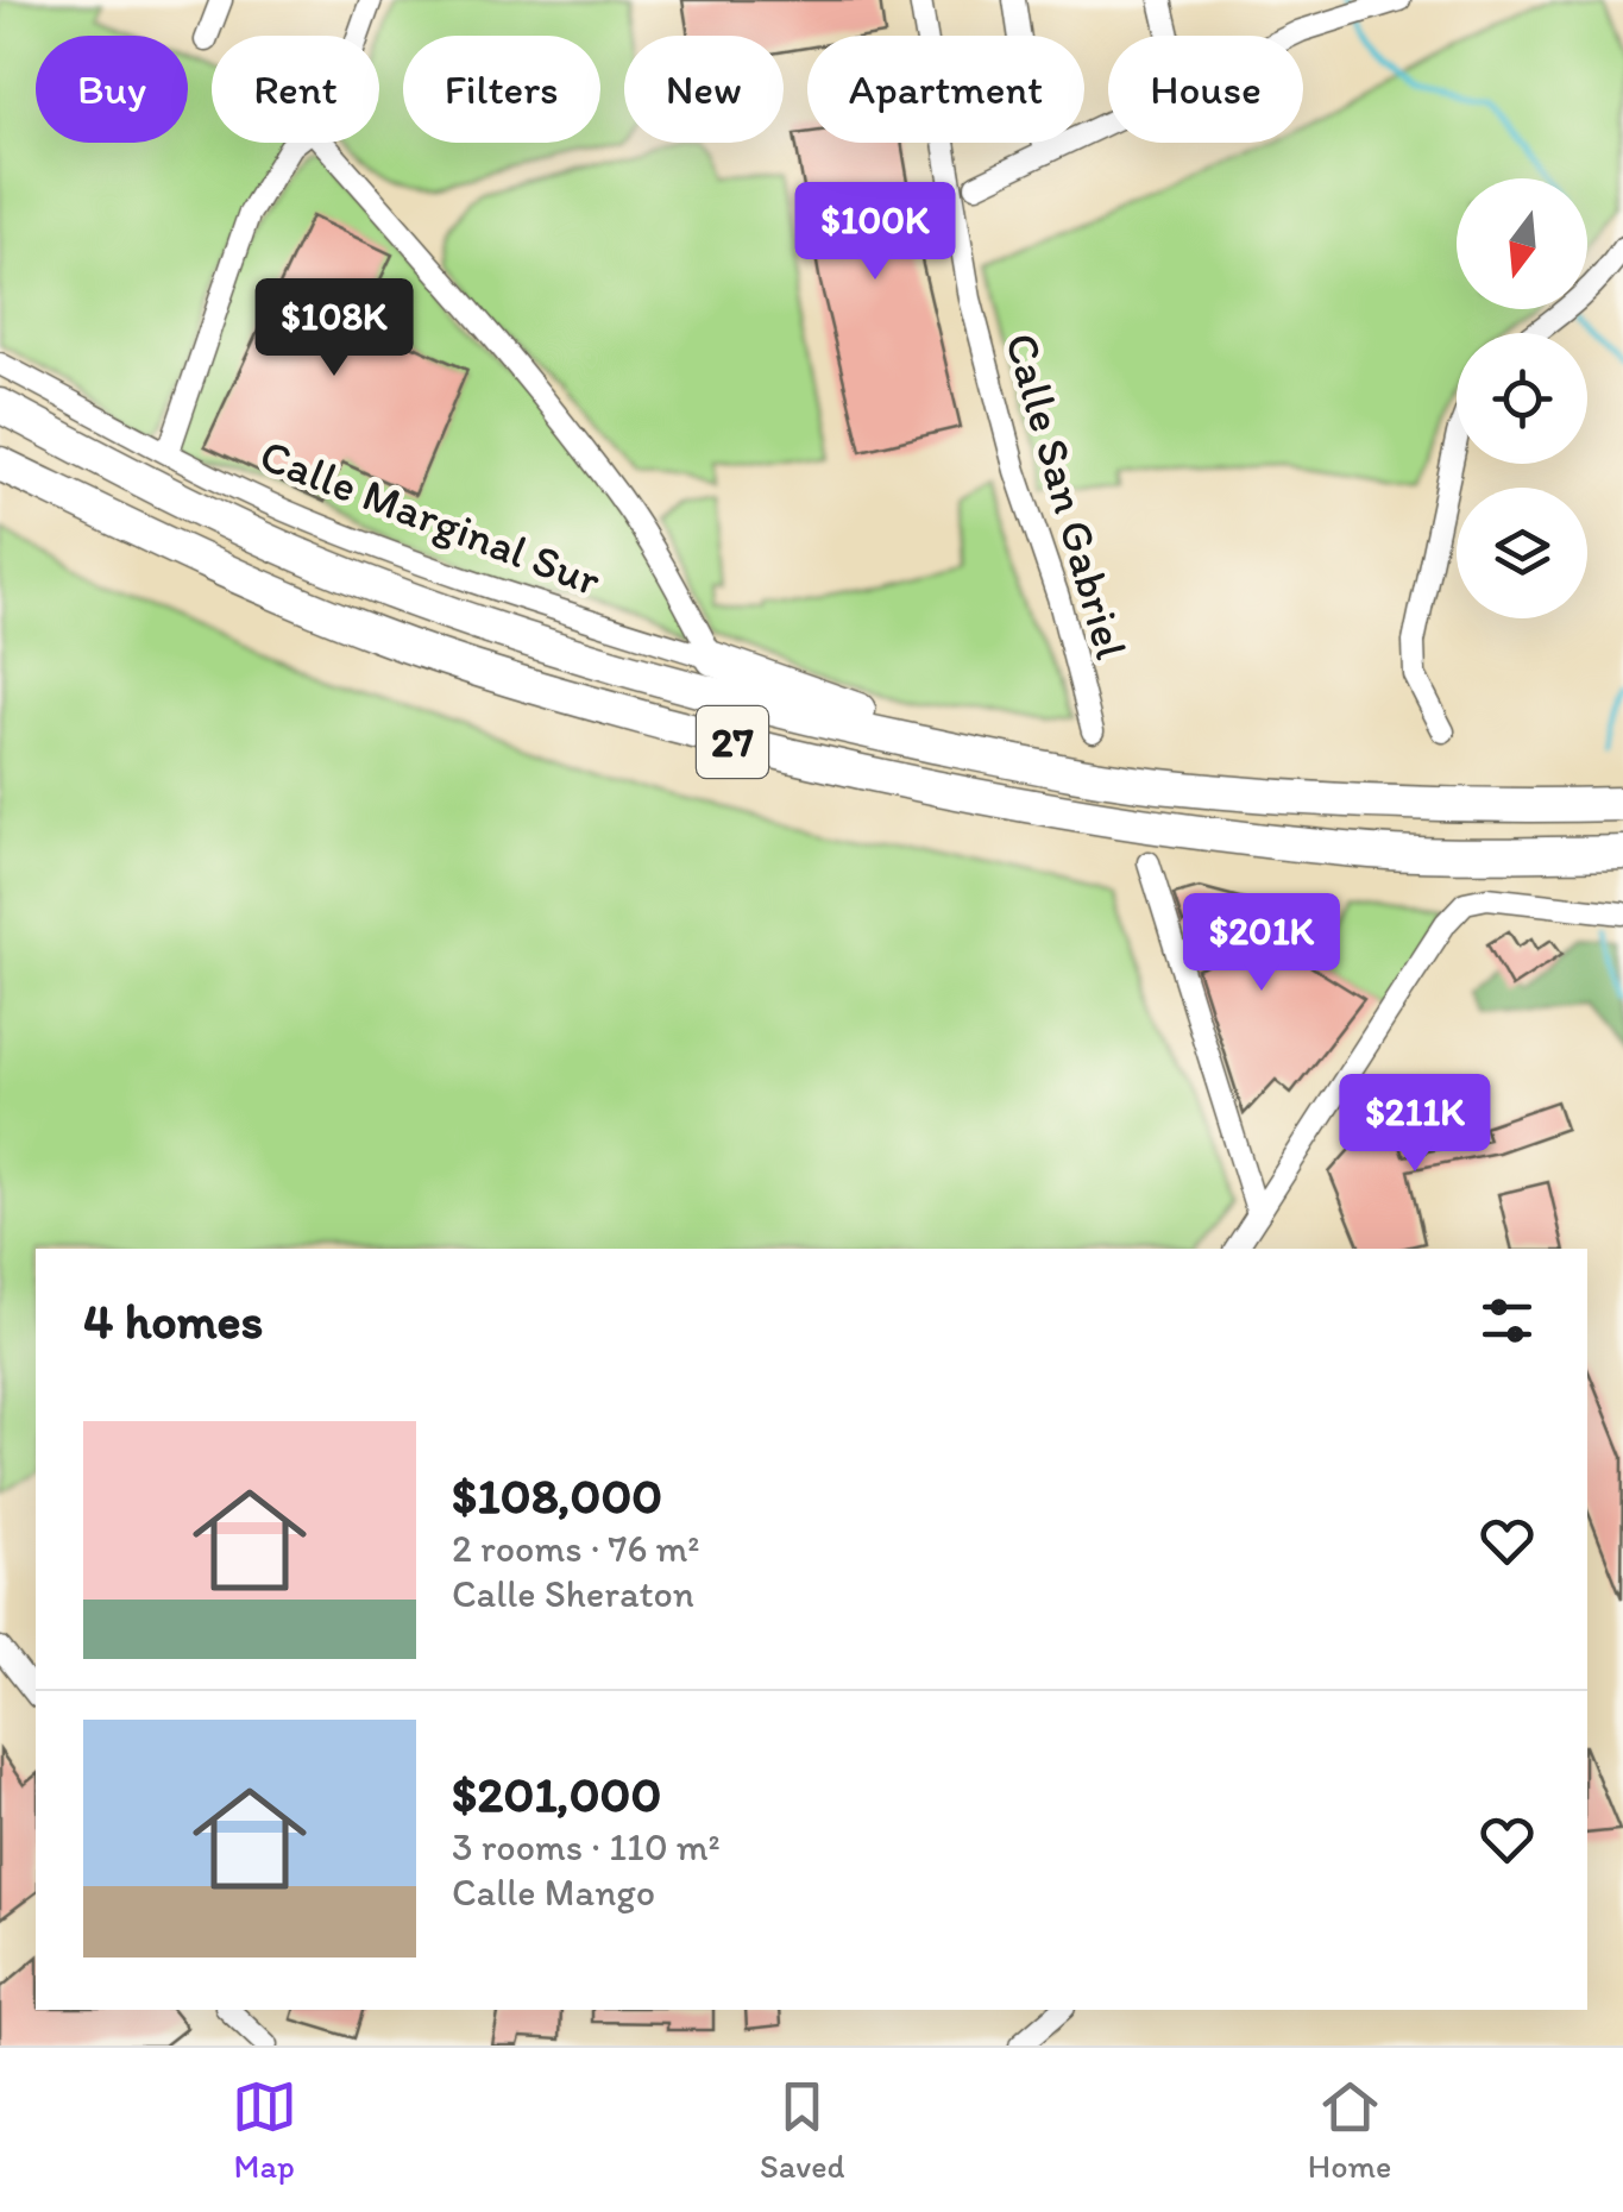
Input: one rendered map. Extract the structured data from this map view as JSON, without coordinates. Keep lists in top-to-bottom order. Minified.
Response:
{"streets":{"highway":["27"],"street":["Calle San Gabriel","Calle Marginal Sur"]},"north":"bottom","page":{"chip":["Buy","Rent","Filters","New","Apartment","House"],"price":["$100K","$108K","$201K","$211K"],"heading":"4 homes","list":[{"name":"$108,000","note":"2 rooms · 76 m² · Calle Sheraton"},{"name":"$201,000","note":"3 rooms · 110 m² · Calle Mango"}],"tabs":["Map","Saved","Home"]}}
